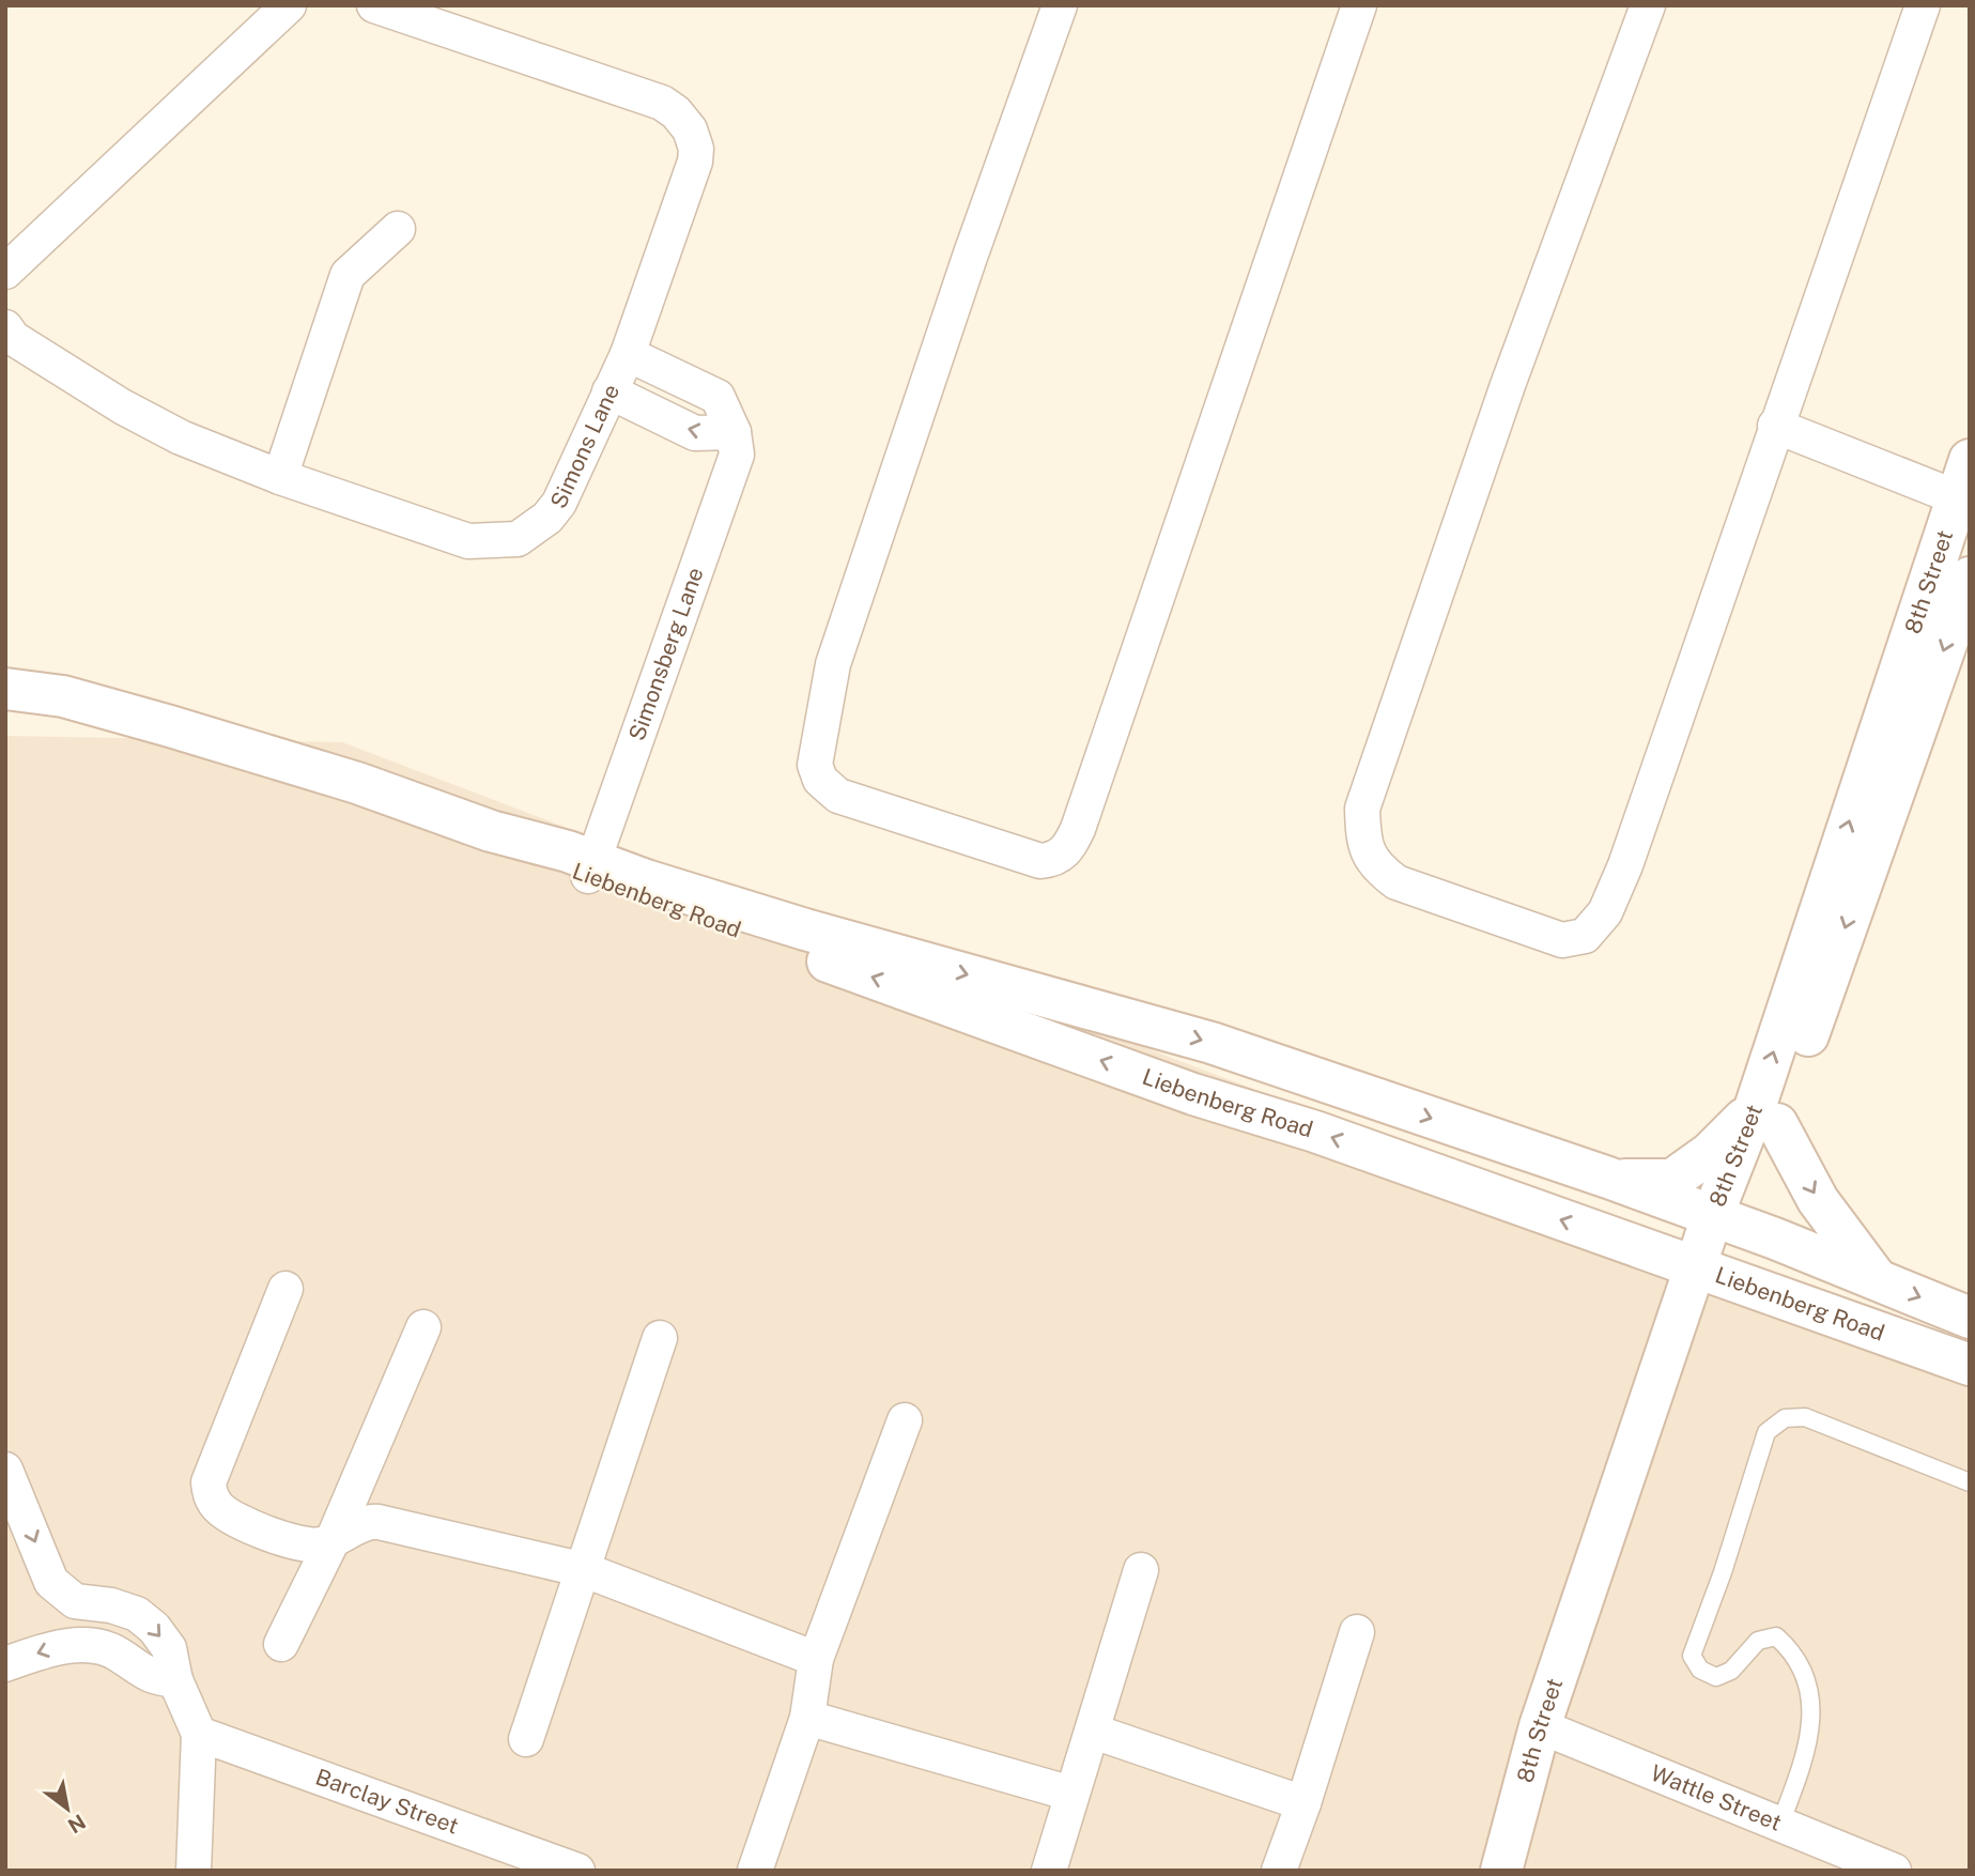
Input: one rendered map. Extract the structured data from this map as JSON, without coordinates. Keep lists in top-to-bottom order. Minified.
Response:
{"streets":{"street":["Simons Lane","8th Street","Simonsberg Lane","Liebenberg Road","Wattle Street","Barclay Street"]},"crossings":[["Simons Lane","Simonsberg Lane"],["8th Street","Liebenberg Road"],["8th Street","Wattle Street"],["Simonsberg Lane","Liebenberg Road"]],"north":"bottom right"}
